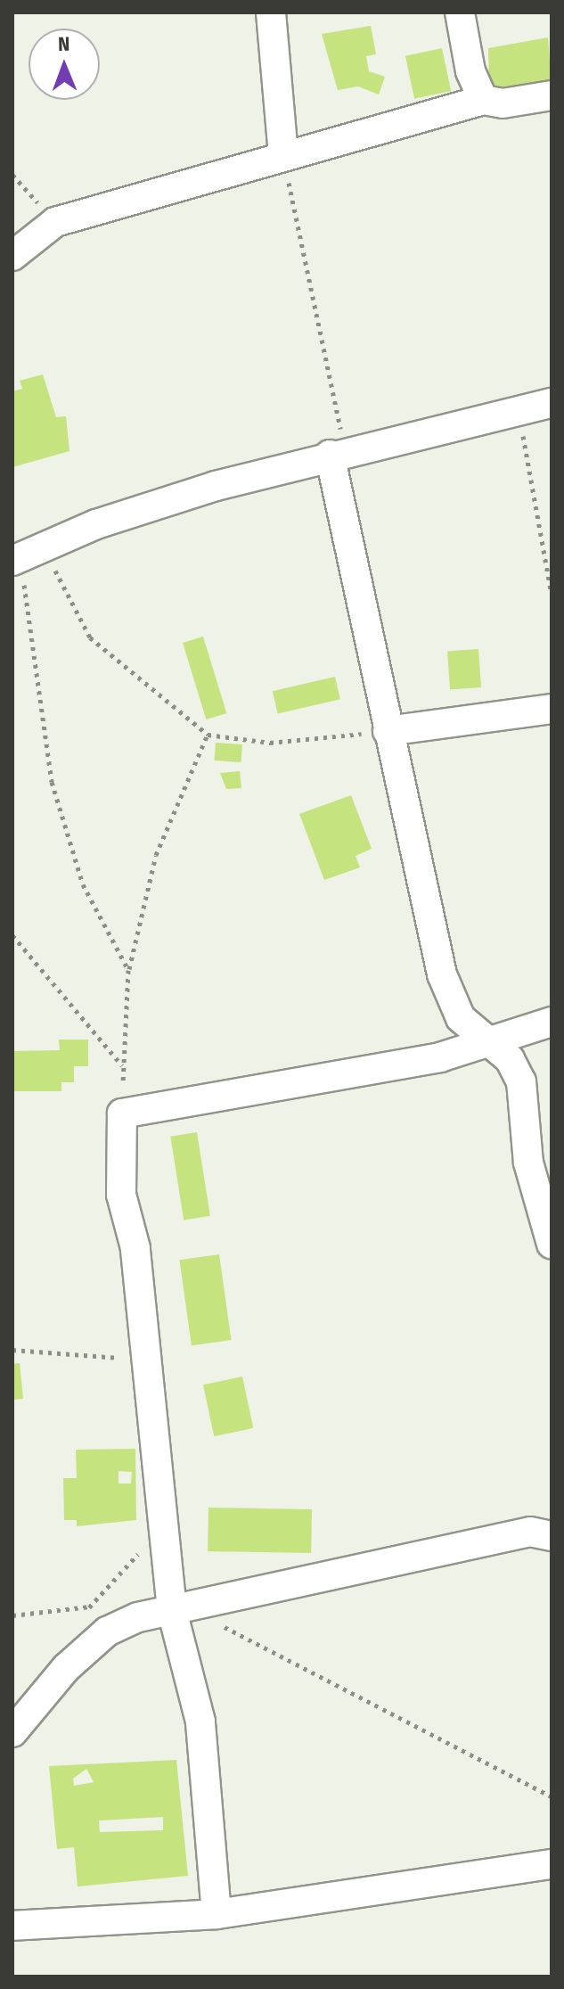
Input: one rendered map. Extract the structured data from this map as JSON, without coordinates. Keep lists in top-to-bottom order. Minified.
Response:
{"north":"top"}
